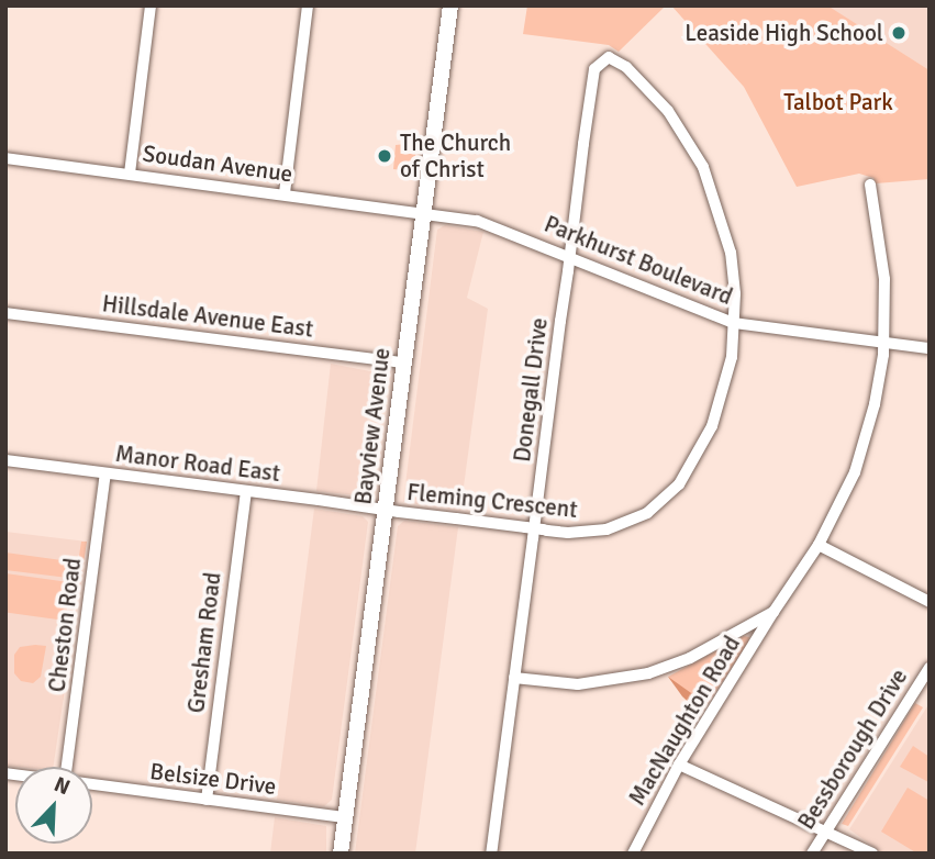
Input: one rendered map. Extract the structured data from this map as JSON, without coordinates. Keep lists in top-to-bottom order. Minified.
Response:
{"streets":{"main road":["Bayview Avenue"],"street":["Soudan Avenue","Parkhurst Boulevard","Hillsdale Avenue East","Donegall Drive","Manor Road East","Fleming Crescent","Cheston Road","Gresham Road","MacNaughton Road","Bessborough Drive","Belsize Drive"]},"crossings":[["Soudan Avenue","Parkhurst Boulevard"],["Soudan Avenue","Bayview Avenue"],["Parkhurst Boulevard","Donegall Drive"],["Parkhurst Boulevard","Bayview Avenue"],["Parkhurst Boulevard","Fleming Crescent"],["Parkhurst Boulevard","MacNaughton Road"],["Hillsdale Avenue East","Bayview Avenue"],["Donegall Drive","Fleming Crescent"],["Bayview Avenue","Manor Road East"],["Bayview Avenue","Fleming Crescent"],["Bayview Avenue","Belsize Drive"],["Manor Road East","Fleming Crescent"],["Manor Road East","Cheston Road"],["Manor Road East","Gresham Road"],["Gresham Road","Belsize Drive"]],"parks":["Talbot Park"],"places":["Leaside High School","The Church of Christ"],"north":"top right"}
